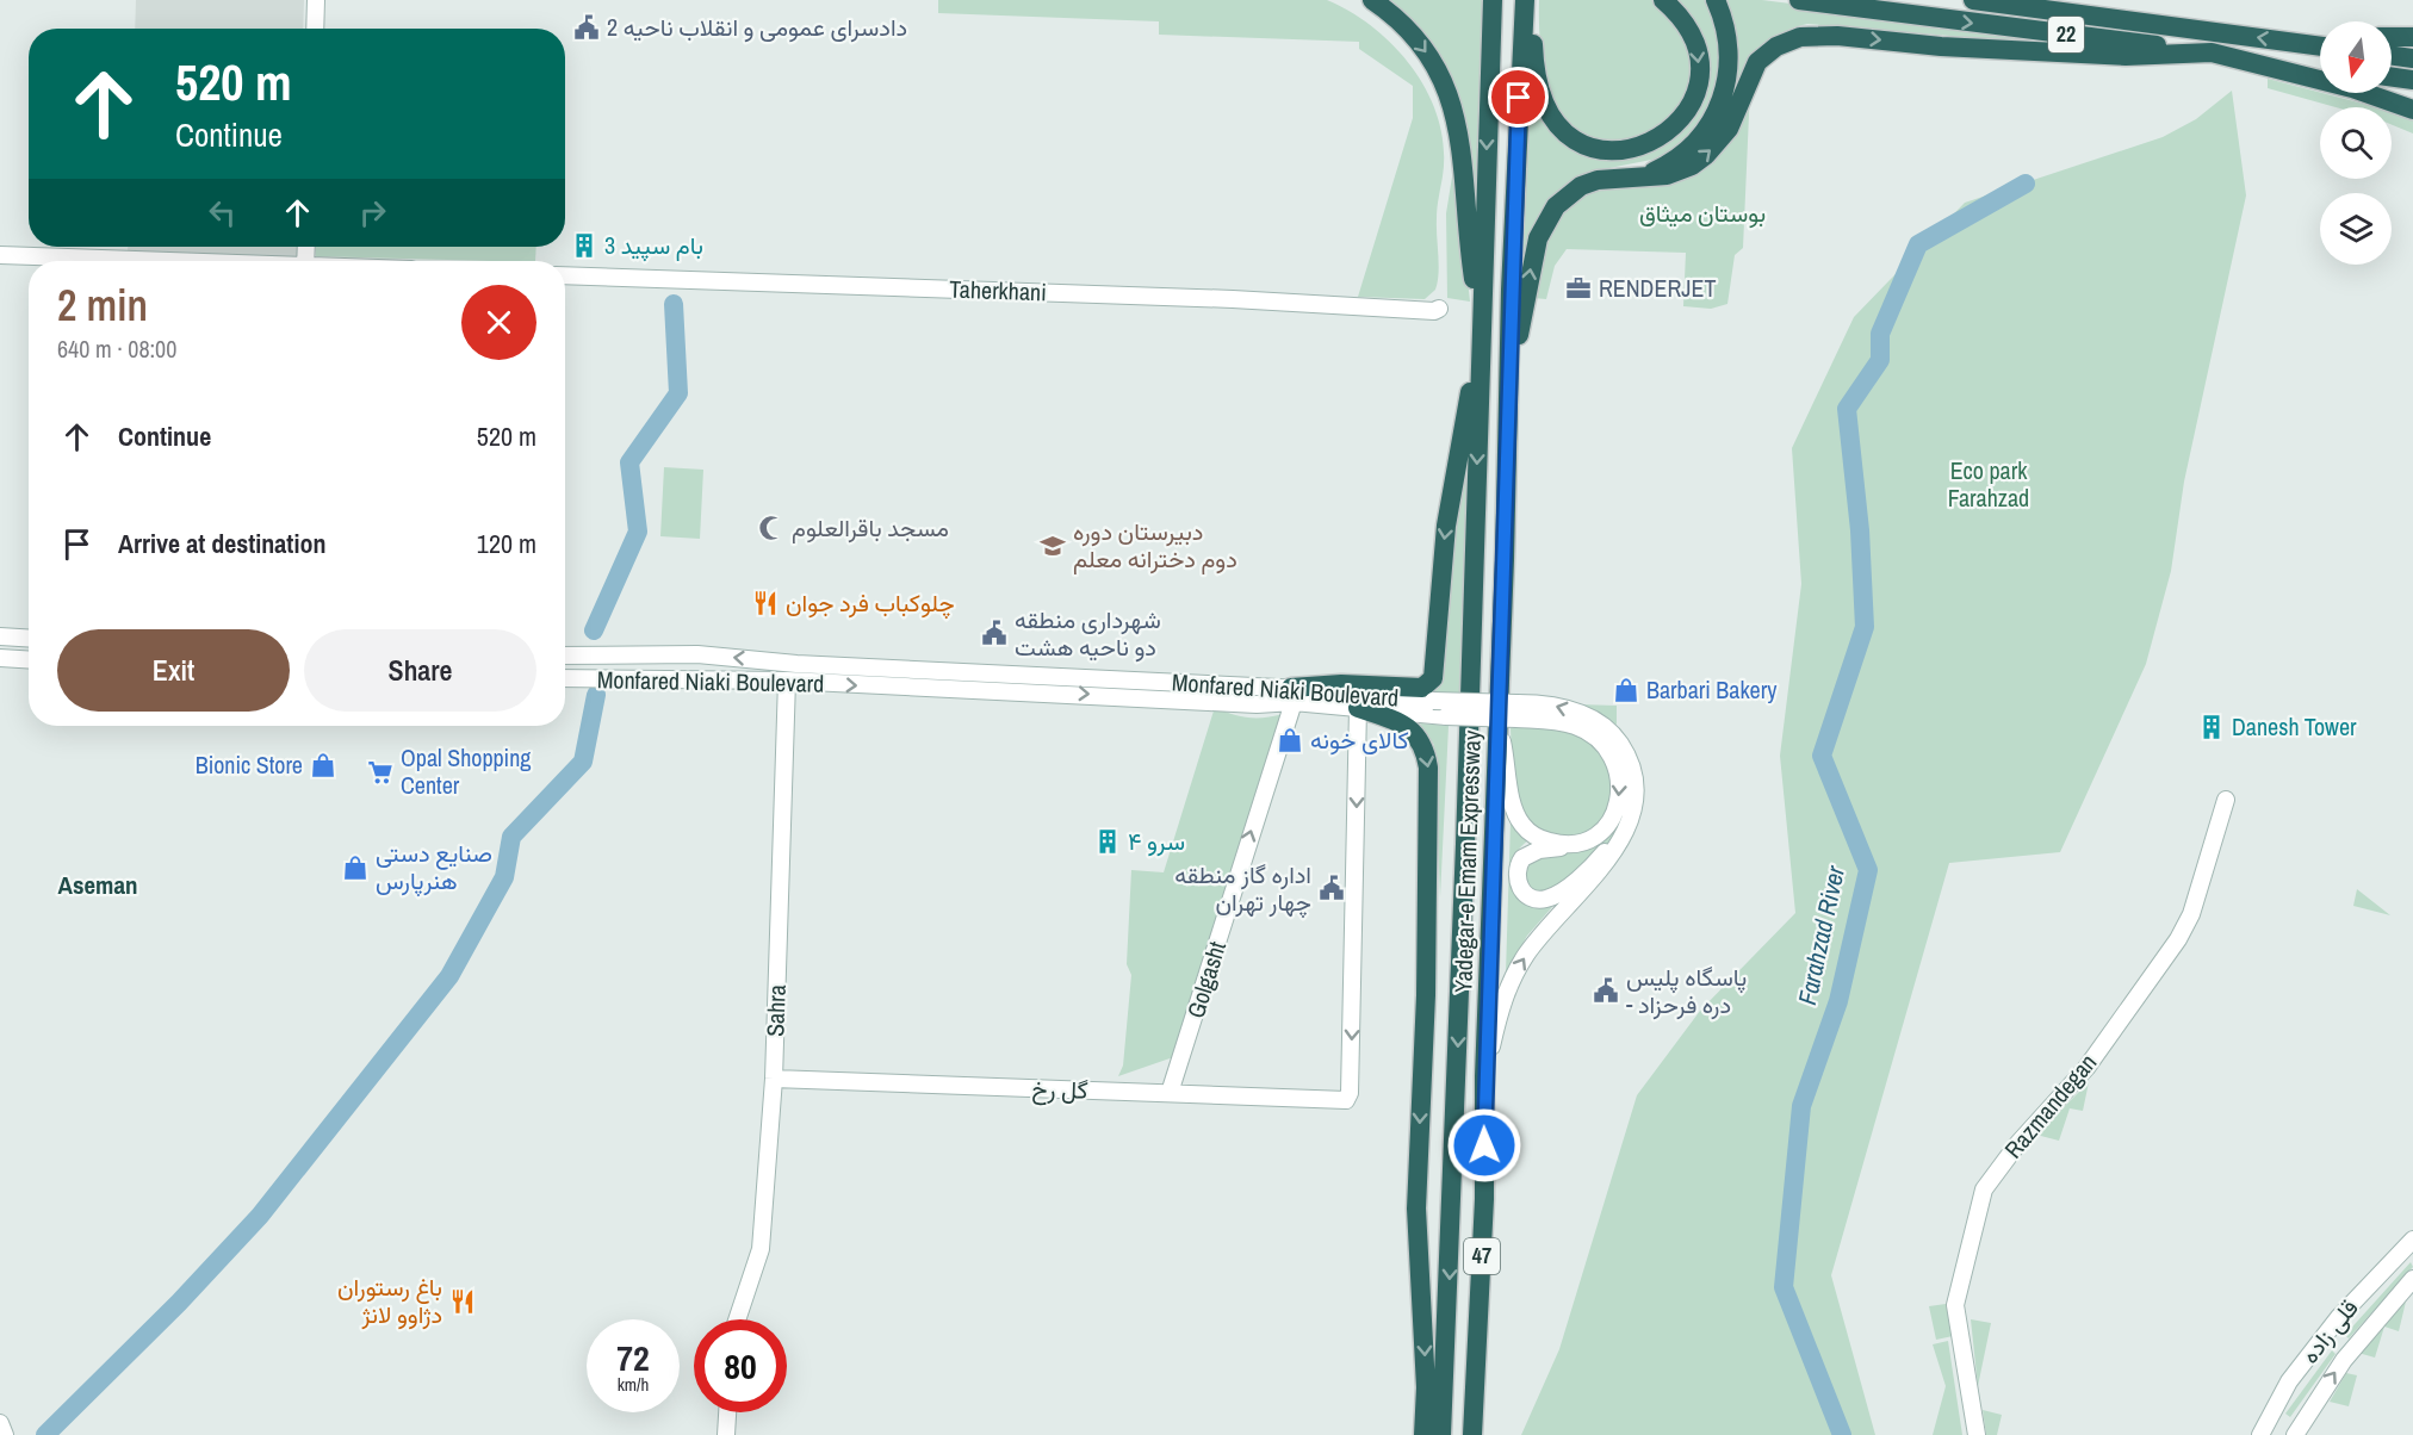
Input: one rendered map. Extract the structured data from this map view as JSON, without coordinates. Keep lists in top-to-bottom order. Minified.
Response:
{"streets":{"highway":["22","Yadegar-e Emam Expressway","47"],"street":["Taherkhani","Monfared Niaki Boulevard","Golgasht","Sahra","گل رخ","Razmandegan","قلی زاده"]},"crossings":[["Monfared Niaki Boulevard","Yadegar-e Emam Expressway"],["Monfared Niaki Boulevard","Golgasht"],["Monfared Niaki Boulevard","Sahra"],["Monfared Niaki Boulevard","گل رخ"],["Golgasht","گل رخ"],["Sahra","گل رخ"]],"one_way":["Golgasht"],"districts":["Aseman"],"water":["Farahzad River"],"parks":["بوستان میثاق","Eco park Farahzad"],"places":{"public building":["دادسرای عمومی و انقلاب ناحیه 2","شهرداری منطقه دو ناحیه هشت","اداره گاز منطقه چهار تهران","پاسگاه پلیس - دره فرحزاد"],"building":["بام سپید 3","Danesh Tower","سرو ۴"],"office":["RENDERJET"],"mosque":["مسجد باقرالعلوم"],"school or university":["دبیرستان دوره دوم دخترانه معلم"],"restaurant":["چلوکباب فرد جوان","باغ رستوران دژاوو لانژ"],"shop":["Barbari Bakery","کالای خونه","Bionic Store","صنایع دستی هنرپارس"],"supermarket":["Opal Shopping Center"]},"north":"bottom","page":{"turn":["520 m","Continue"],"heading":["2 min","640 m · 08:00"],"list":[{"name":"Continue","value":"520 m"},{"name":"Arrive at destination","value":"120 m"}],"buttons":["Exit","Share"],"speed":"72 km/h","limit":"80"}}
